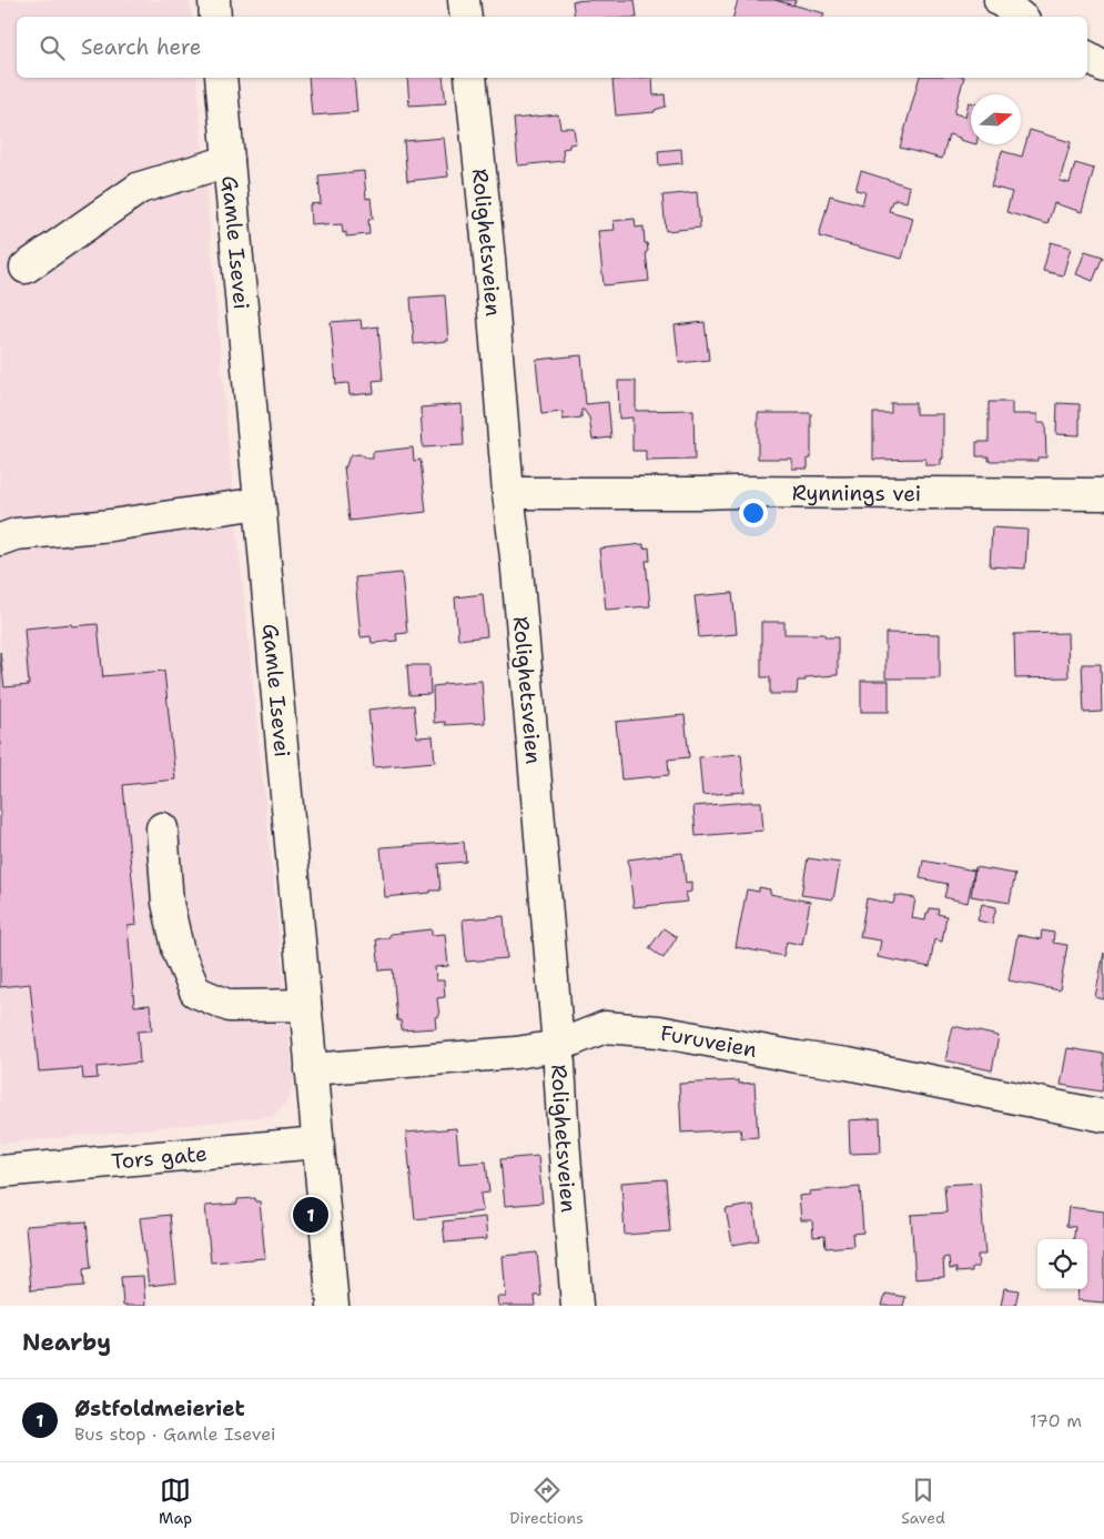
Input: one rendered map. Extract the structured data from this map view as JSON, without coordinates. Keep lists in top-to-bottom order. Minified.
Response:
{"streets":{"street":["Gamle Isevei","Rolighetsveien","Rynnings vei","Furuveien","Tors gate"]},"crossings":[["Gamle Isevei","Furuveien"],["Gamle Isevei","Tors gate"],["Rolighetsveien","Rynnings vei"],["Rolighetsveien","Furuveien"]],"north":"right","page":{"search":"Search here","pins":"1","heading":"Nearby","list":[{"mark":"1","name":"Østfoldmeieriet","note":"Bus stop · Gamle Isevei","value":"170 m"}],"nav":["Map","Directions","Saved"]}}
